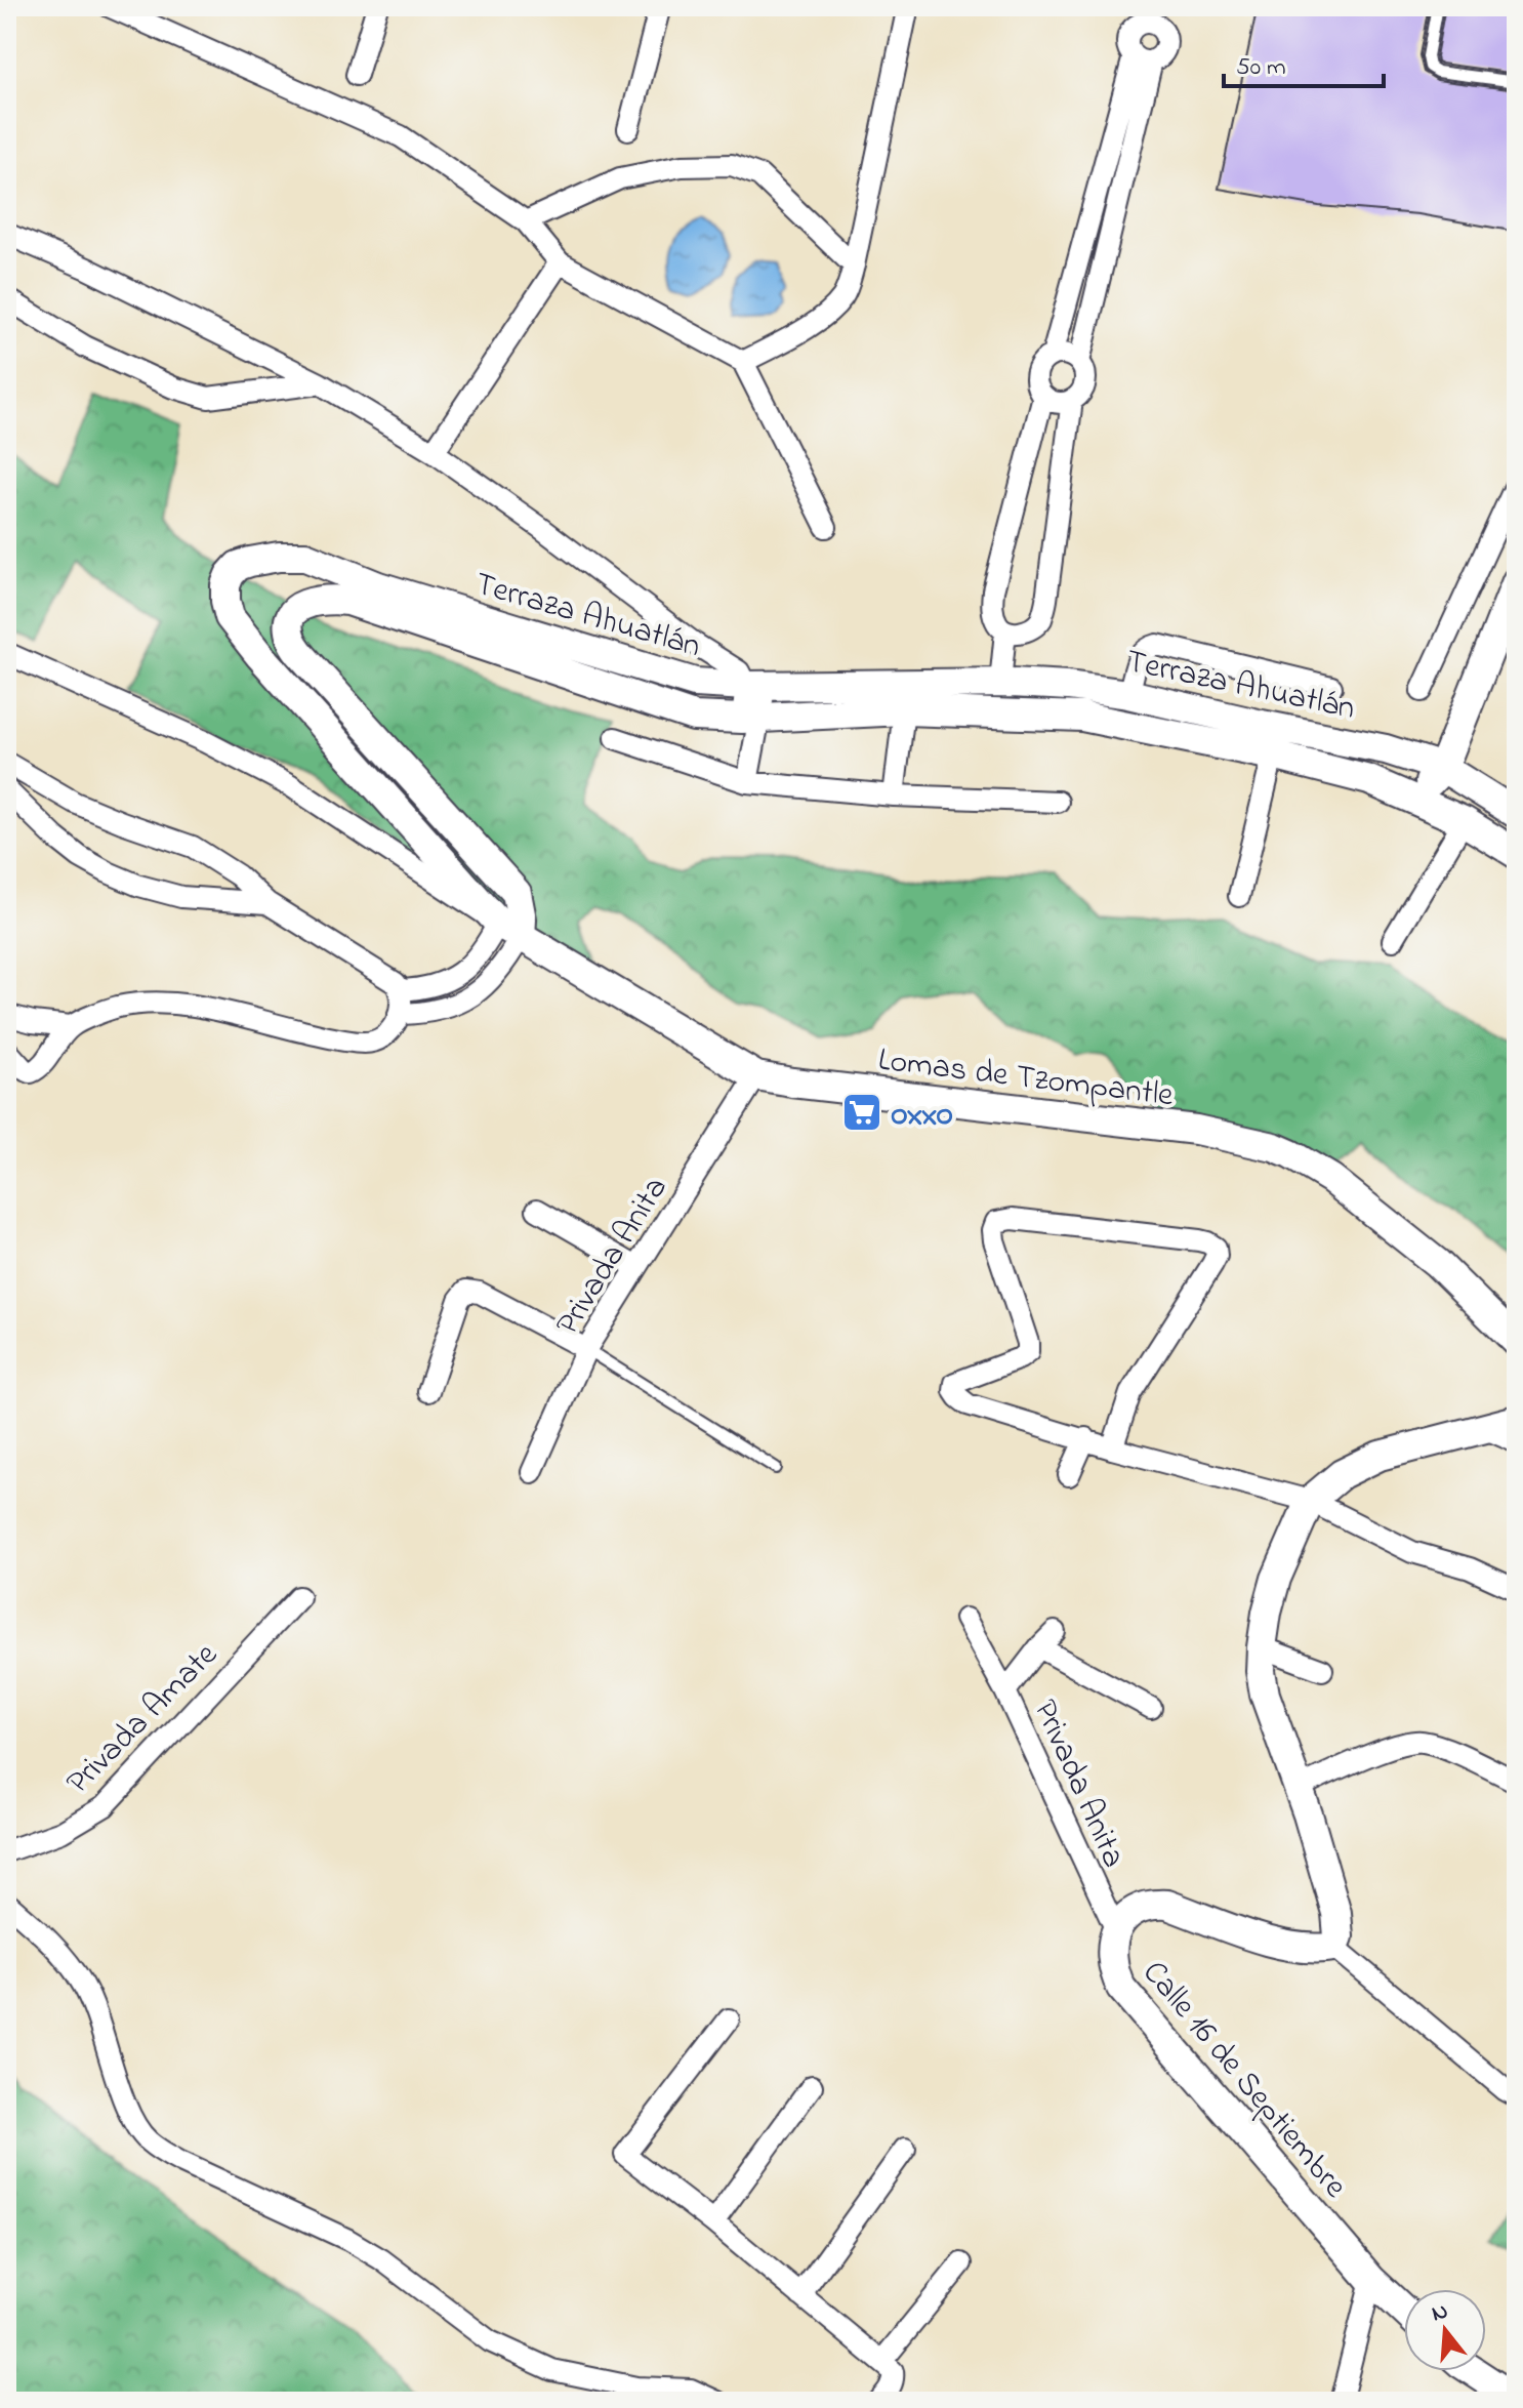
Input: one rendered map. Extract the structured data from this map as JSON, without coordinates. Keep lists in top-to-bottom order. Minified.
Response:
{"streets":{"street":["Terraza Ahuatlán","Lomas de Tzompantle","Privada Anita","Privada Amate","Calle 16 de Septiembre"]},"crossings":[["Terraza Ahuatlán","Lomas de Tzompantle"],["Lomas de Tzompantle","Privada Anita"],["Privada Anita","Calle 16 de Septiembre"]],"places":{"supermarket":["oxxo"]},"scale_bar":"50 m","north":"top"}
